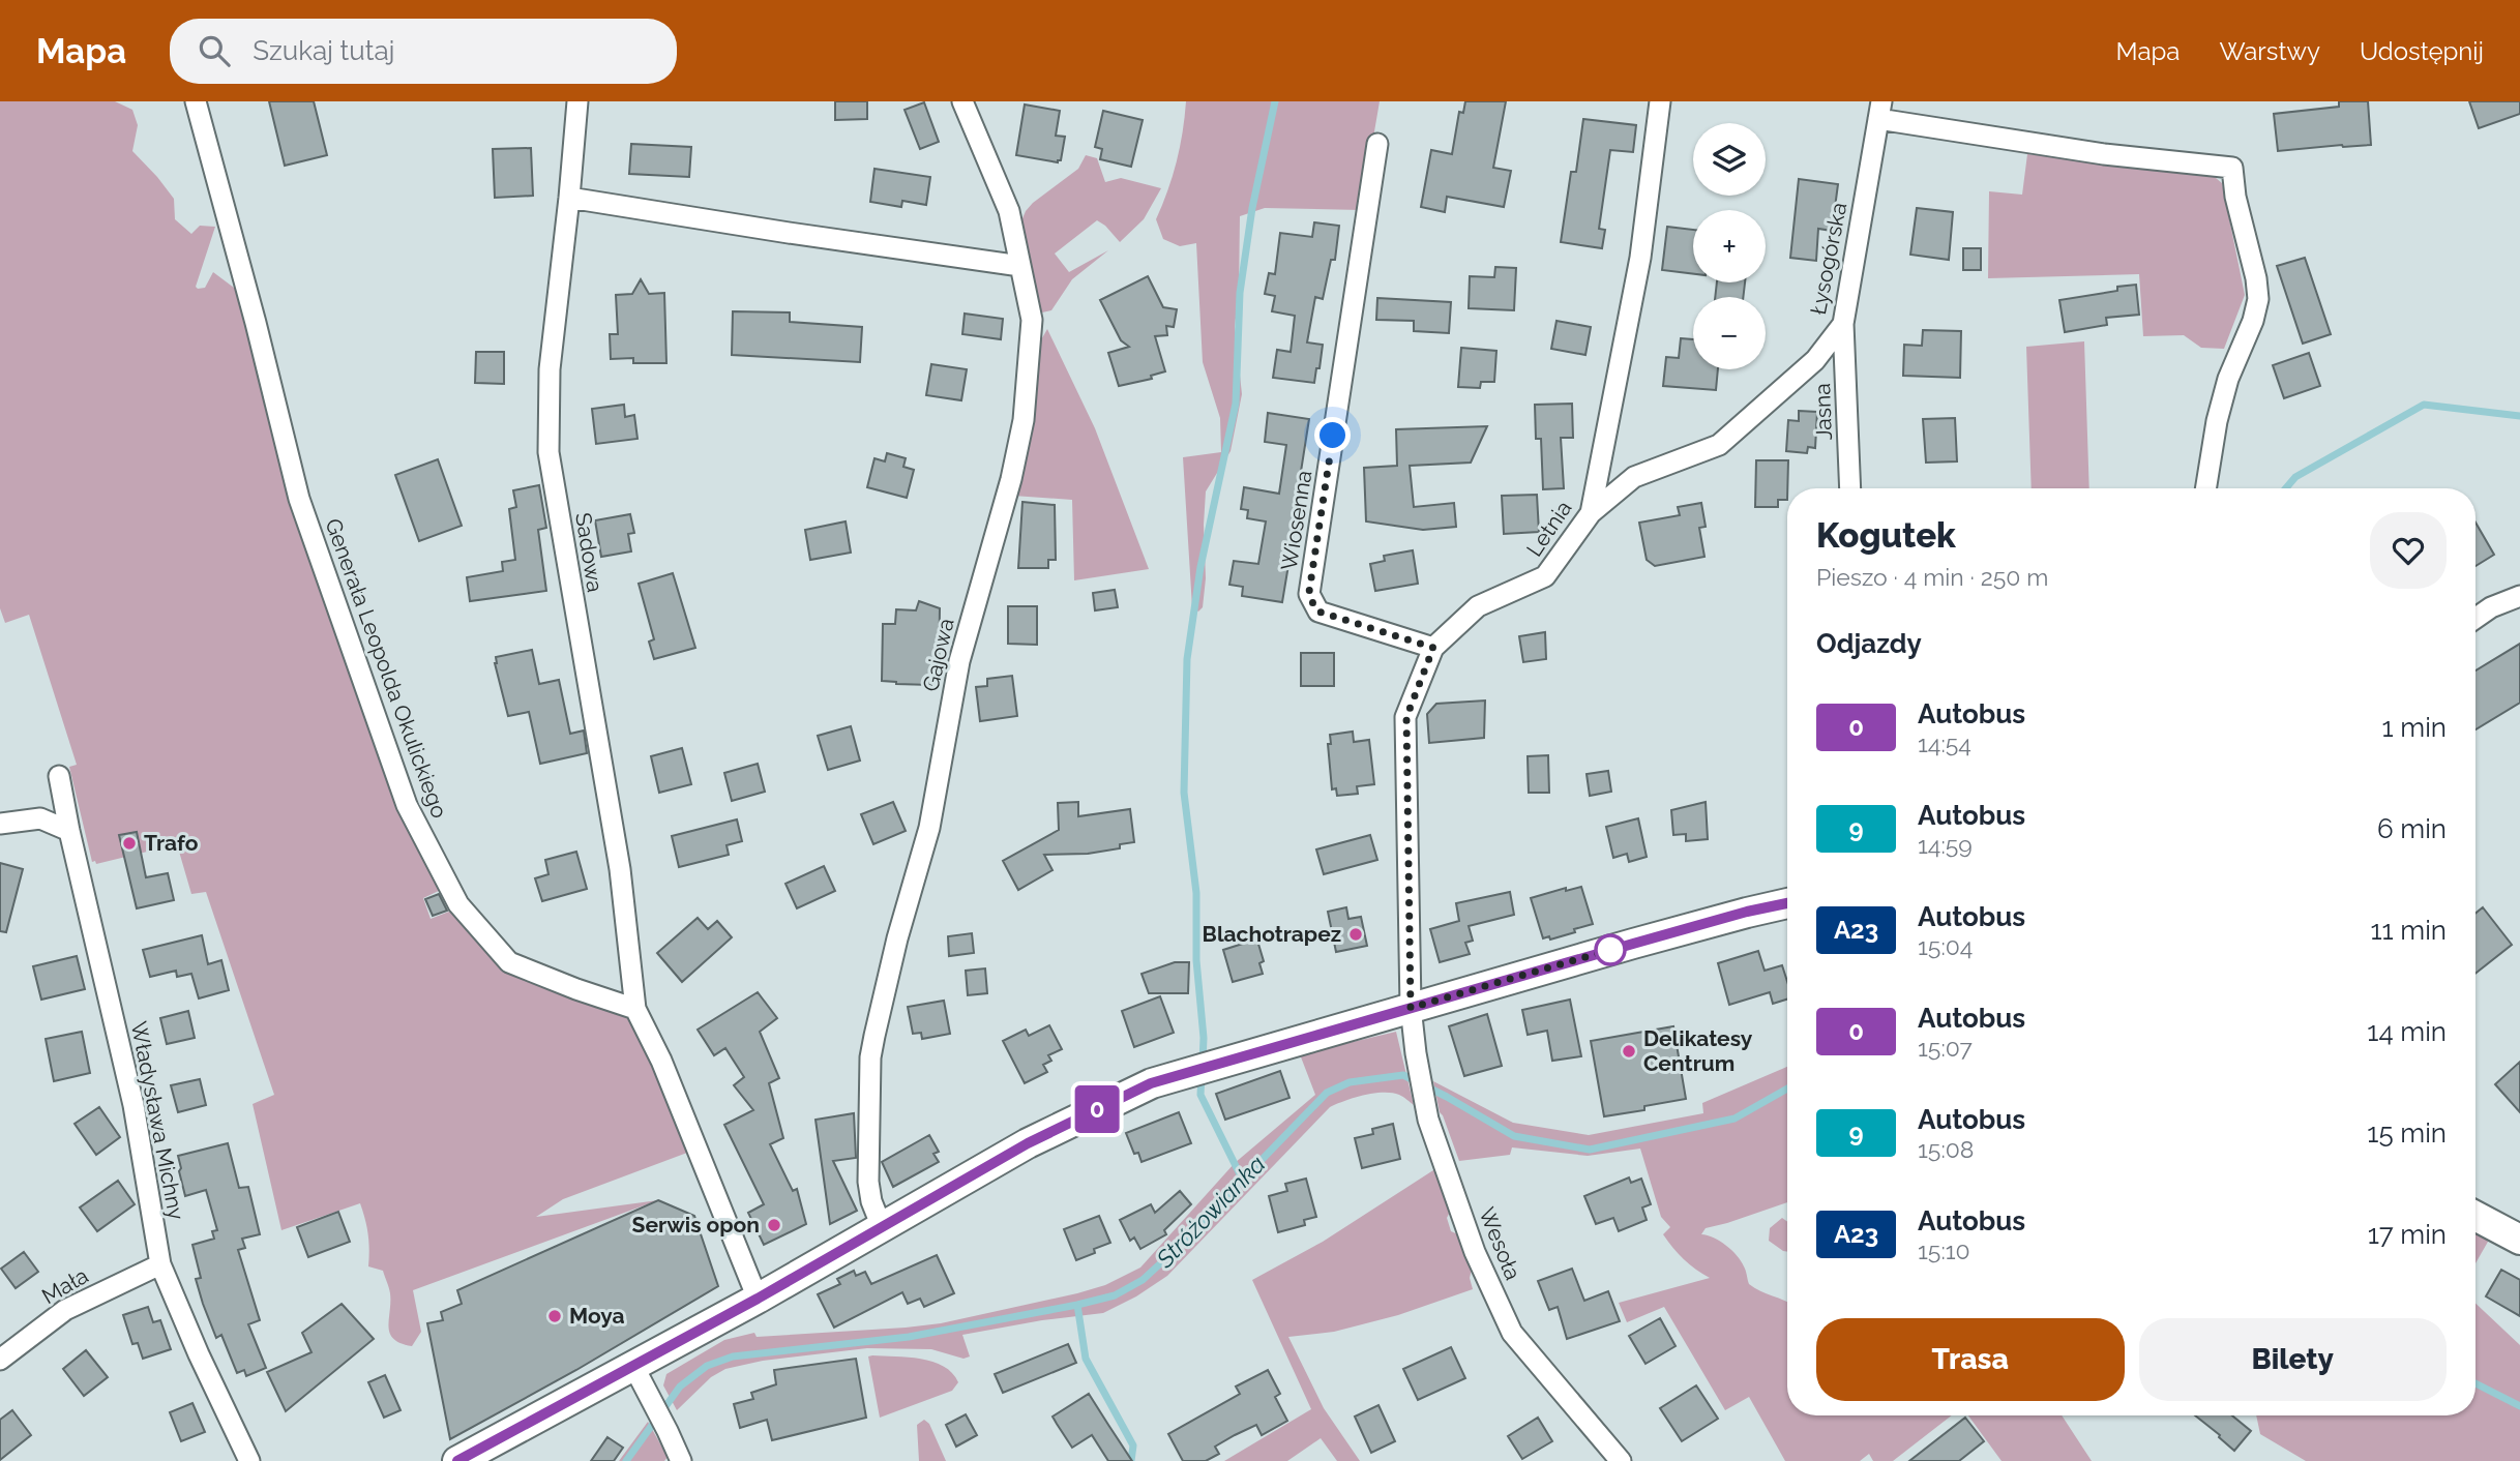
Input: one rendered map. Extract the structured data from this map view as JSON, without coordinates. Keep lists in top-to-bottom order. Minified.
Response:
{"streets":{"street":["Łysogórska","Jasna","Wiosenna","Letnia","Sadowa","Gajowa","Generała Leopolda Okulickiego","Władysława Michny","Wesoła","Mała"]},"crossings":[["Łysogórska","Jasna"],["Łysogórska","Letnia"],["Wiosenna","Letnia"],["Letnia","Wesoła"],["Sadowa","Generała Leopolda Okulickiego"],["Władysława Michny","Mała"]],"water":["Stróżowianka"],"places":["Trafo","Blachotrapez","Delikatesy Centrum","Serwis opon","Moya"],"lines":["bus line 0"],"page":{"header":"Mapa","search":"Szukaj tutaj","nav":["Mapa","Warstwy","Udostępnij"],"on_map":"0","map_buttons":["+","−"],"heading":[["Kogutek","Pieszo · 4 min · 250 m"],"Odjazdy"],"list":[{"mark":"0","name":"Autobus","note":"14:54","value":"1 min"},{"mark":"9","name":"Autobus","note":"14:59","value":"6 min"},{"mark":"A23","name":"Autobus","note":"15:04","value":"11 min"},{"mark":"0","name":"Autobus","note":"15:07","value":"14 min"},{"mark":"9","name":"Autobus","note":"15:08","value":"15 min"},{"mark":"A23","name":"Autobus","note":"15:10","value":"17 min"}],"buttons":["Trasa","Bilety"]}}
